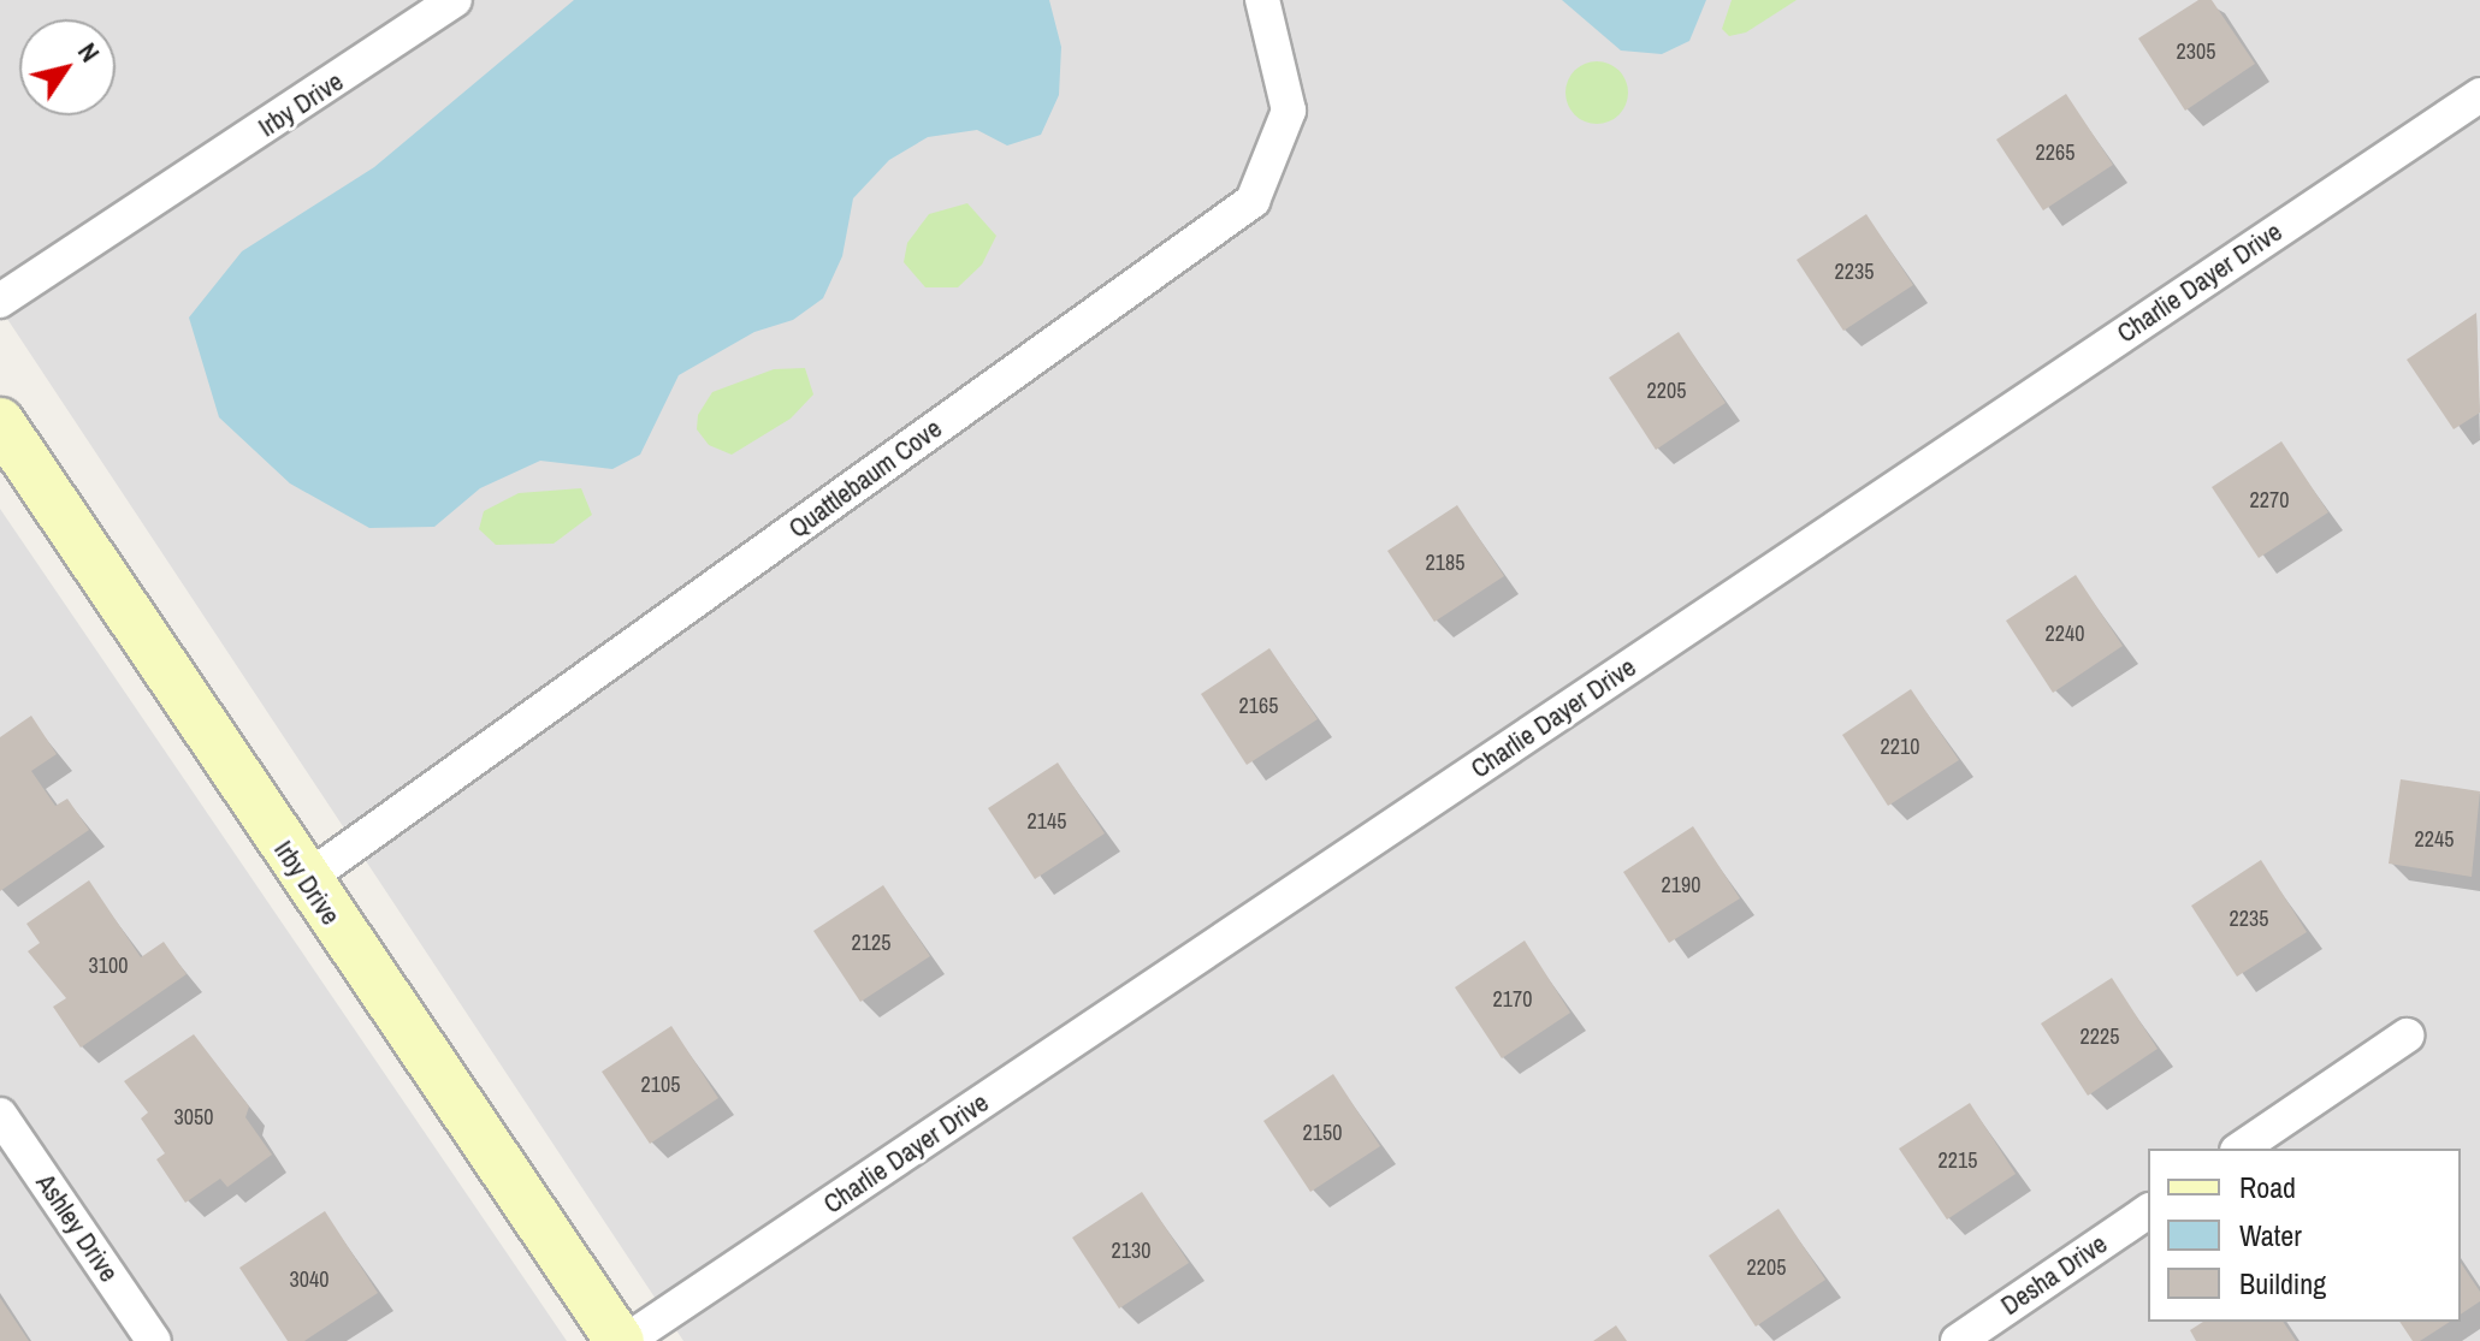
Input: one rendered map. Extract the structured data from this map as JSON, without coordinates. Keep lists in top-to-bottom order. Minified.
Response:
{"streets":{"street":["Irby Drive","Charlie Dayer Drive","Quattlebaum Cove","Ashley Drive","Desha Drive"]},"crossings":[["Irby Drive","Charlie Dayer Drive"],["Irby Drive","Quattlebaum Cove"]],"house_numbers":["2305","2265","2235","2205","2270","2185","2240","2165","2210","2145","2245","2190","2235","2125","3100","2170","2225","2105","3050","2150","2215","2130","2205","3040"],"legend":["Road","Water","Building"],"north":"top right"}
